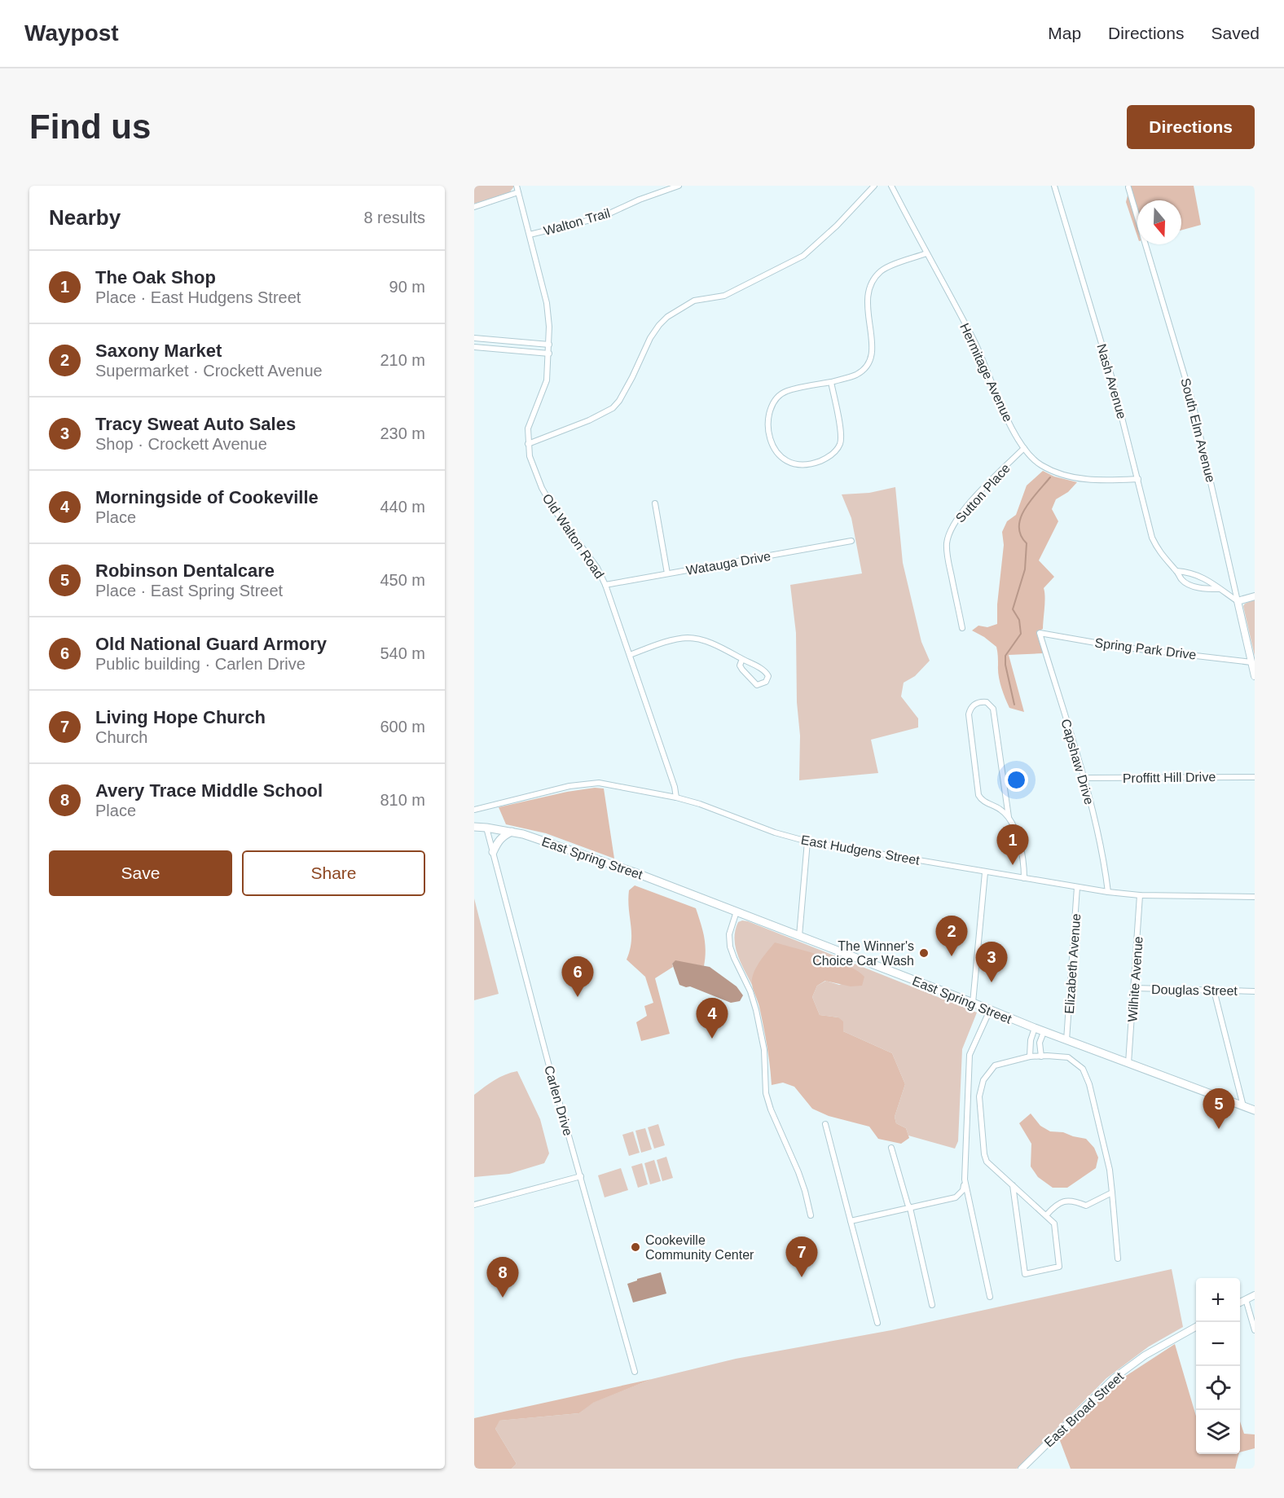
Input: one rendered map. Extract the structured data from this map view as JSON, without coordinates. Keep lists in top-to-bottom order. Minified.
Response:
{"streets":{"main road":["East Spring Street"],"street":["Walton Trail","Hermitage Avenue","Nash Avenue","South Elm Avenue","Sutton Place","Old Walton Road","Watauga Drive","Spring Park Drive","Capshaw Drive","Proffitt Hill Drive","East Hudgens Street","Elizabeth Avenue","Wilhite Avenue","Douglas Street","Carlen Drive","East Broad Street"]},"crossings":[["Walton Trail","Old Walton Road"],["Hermitage Avenue","Nash Avenue"],["Hermitage Avenue","Sutton Place"],["Nash Avenue","South Elm Avenue"],["South Elm Avenue","Spring Park Drive"],["Old Walton Road","Watauga Drive"],["Old Walton Road","East Hudgens Street"],["Spring Park Drive","Capshaw Drive"],["Capshaw Drive","Proffitt Hill Drive"],["Capshaw Drive","East Hudgens Street"],["East Hudgens Street","Elizabeth Avenue"],["East Hudgens Street","Wilhite Avenue"],["East Spring Street","Elizabeth Avenue"],["East Spring Street","Wilhite Avenue"],["East Spring Street","Carlen Drive"],["Wilhite Avenue","Douglas Street"]],"places":["The Winner's Choice Car Wash","Cookeville Community Center"],"north":"bottom","page":{"header":"Waypost","nav":["Map","Directions","Saved"],"buttons":["Directions",["Save","Share"]],"title":"Find us","heading":["Nearby","8 results"],"list":[{"mark":"1","name":"The Oak Shop","note":"Place · East Hudgens Street","value":"90 m"},{"mark":"2","name":"Saxony Market","note":"Supermarket · Crockett Avenue","value":"210 m"},{"mark":"3","name":"Tracy Sweat Auto Sales","note":"Shop · Crockett Avenue","value":"230 m"},{"mark":"4","name":"Morningside of Cookeville","note":"Place","value":"440 m"},{"mark":"5","name":"Robinson Dentalcare","note":"Place · East Spring Street","value":"450 m"},{"mark":"6","name":"Old National Guard Armory","note":"Public building · Carlen Drive","value":"540 m"},{"mark":"7","name":"Living Hope Church","note":"Church","value":"600 m"},{"mark":"8","name":"Avery Trace Middle School","note":"Place","value":"810 m"}],"pins":["1","2","3","6","4","5","7","8"],"map_buttons":["+","−"]}}
